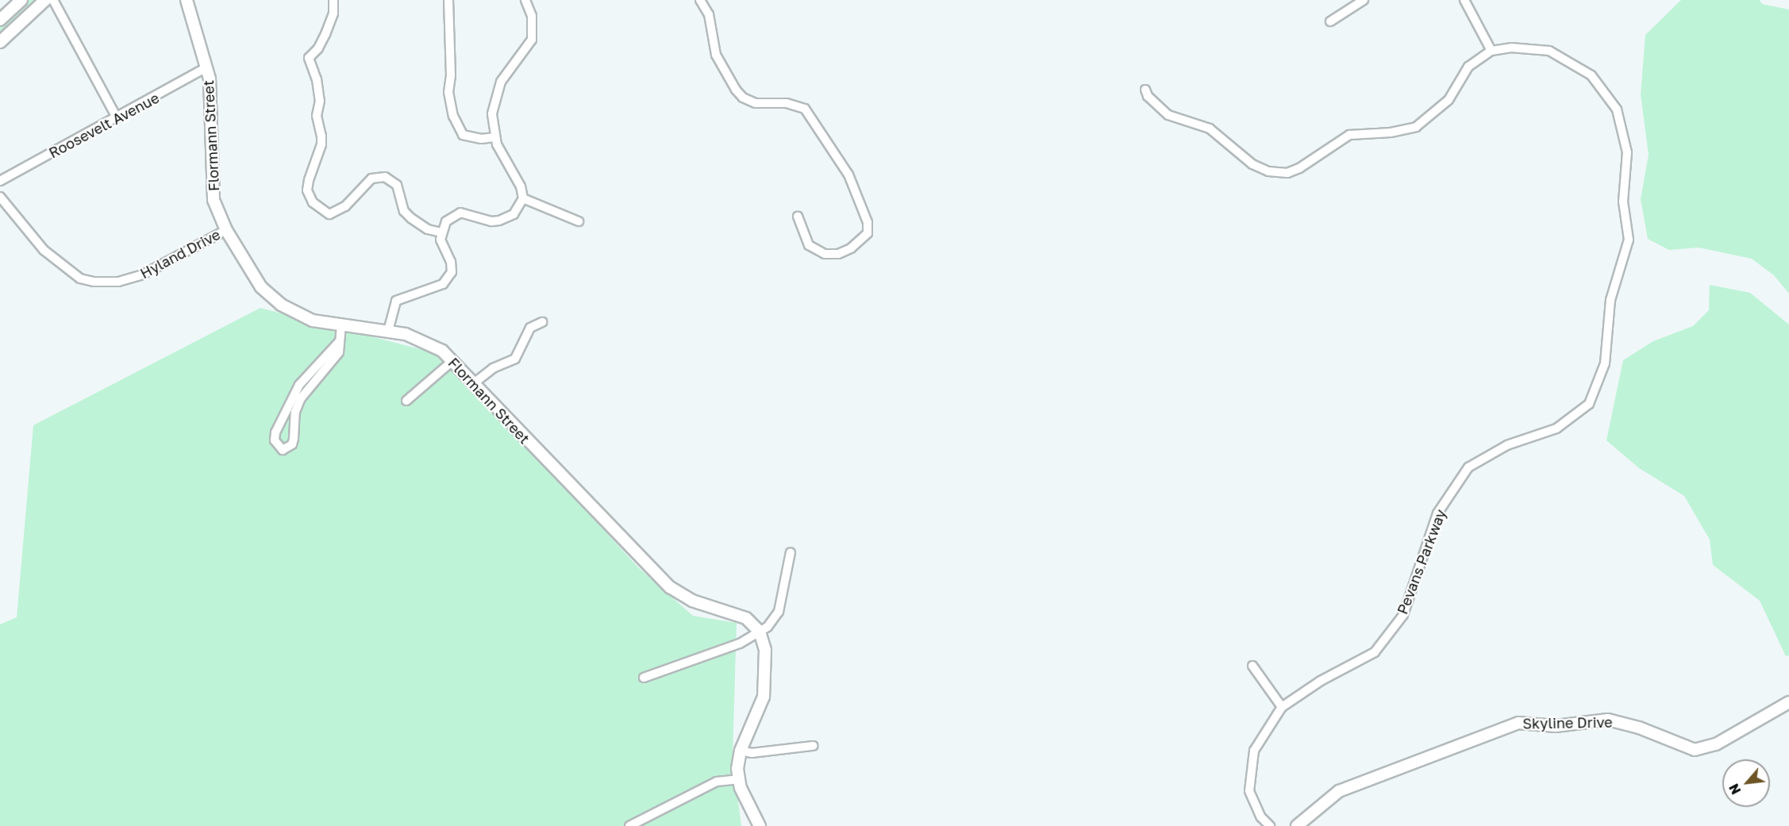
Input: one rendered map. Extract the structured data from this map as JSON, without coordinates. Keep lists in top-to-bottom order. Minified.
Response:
{"streets":{"street":["Roosevelt Avenue","Flormann Street","Hyland Drive","Pevans Parkway","Skyline Drive"]},"crossings":[["Roosevelt Avenue","Flormann Street"],["Flormann Street","Hyland Drive"]],"north":"bottom left"}
